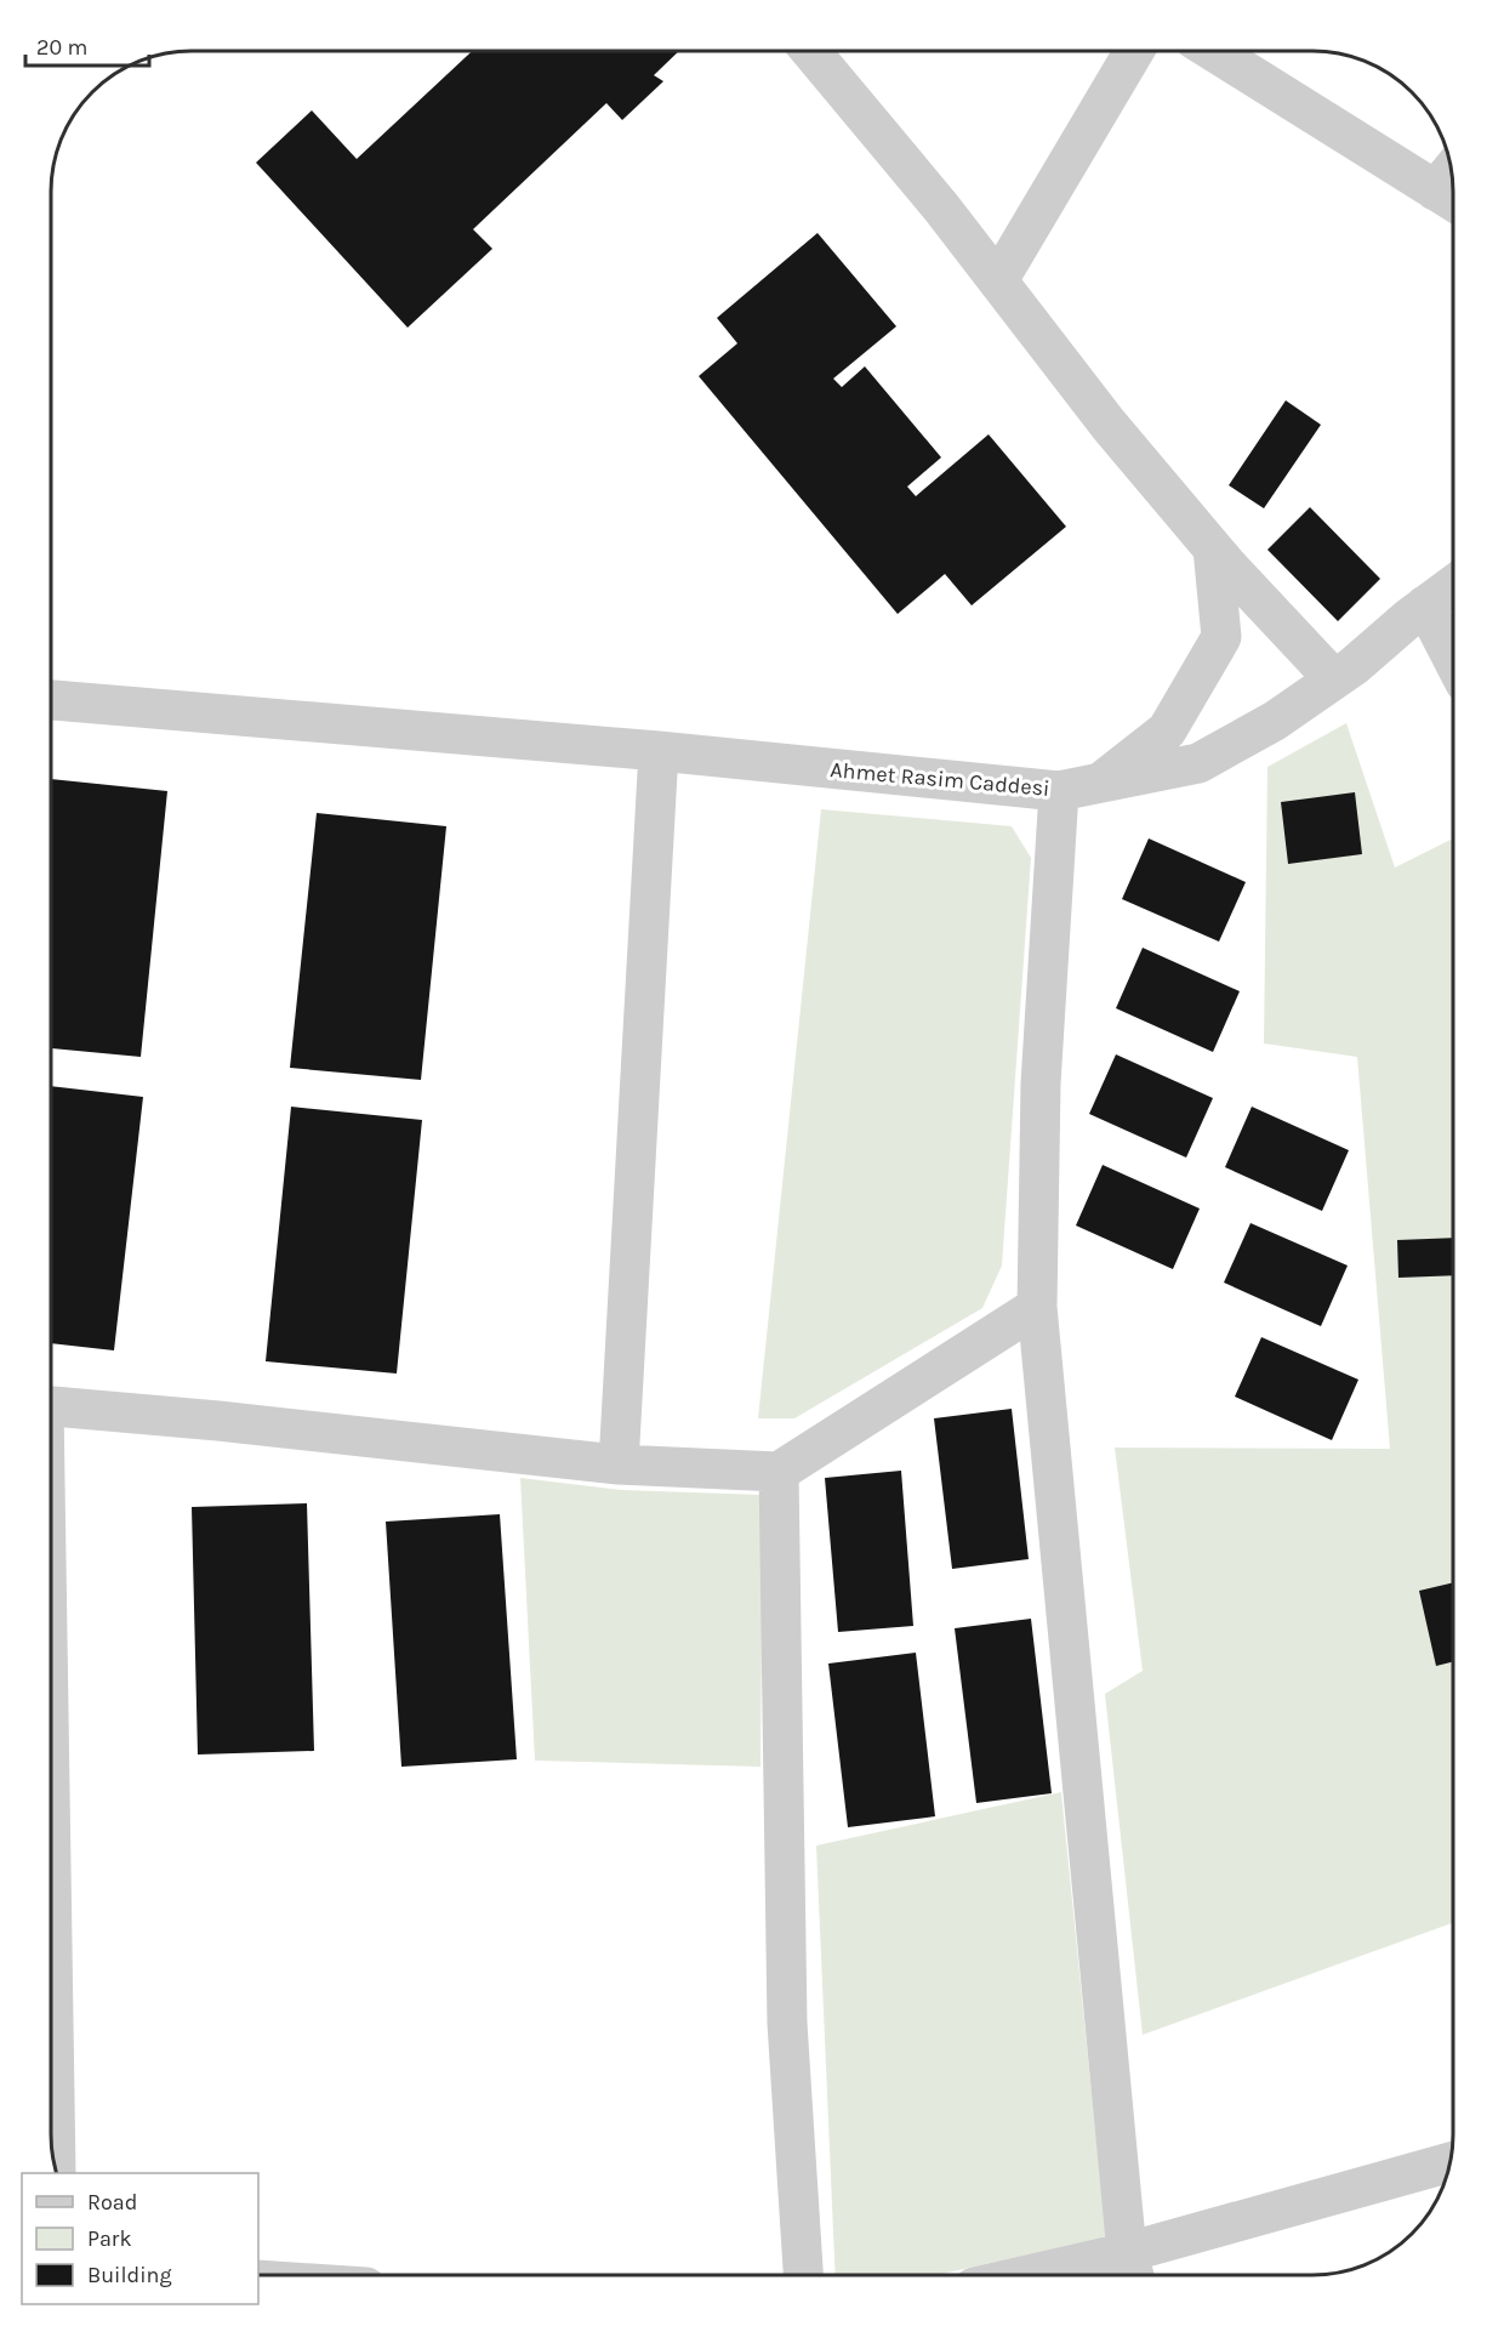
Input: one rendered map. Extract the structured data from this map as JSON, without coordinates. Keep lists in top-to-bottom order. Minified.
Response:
{"streets":{"street":["Ahmet Rasim Caddesi"]},"legend":["Road","Park","Building"],"scale_bar":"20 m"}
